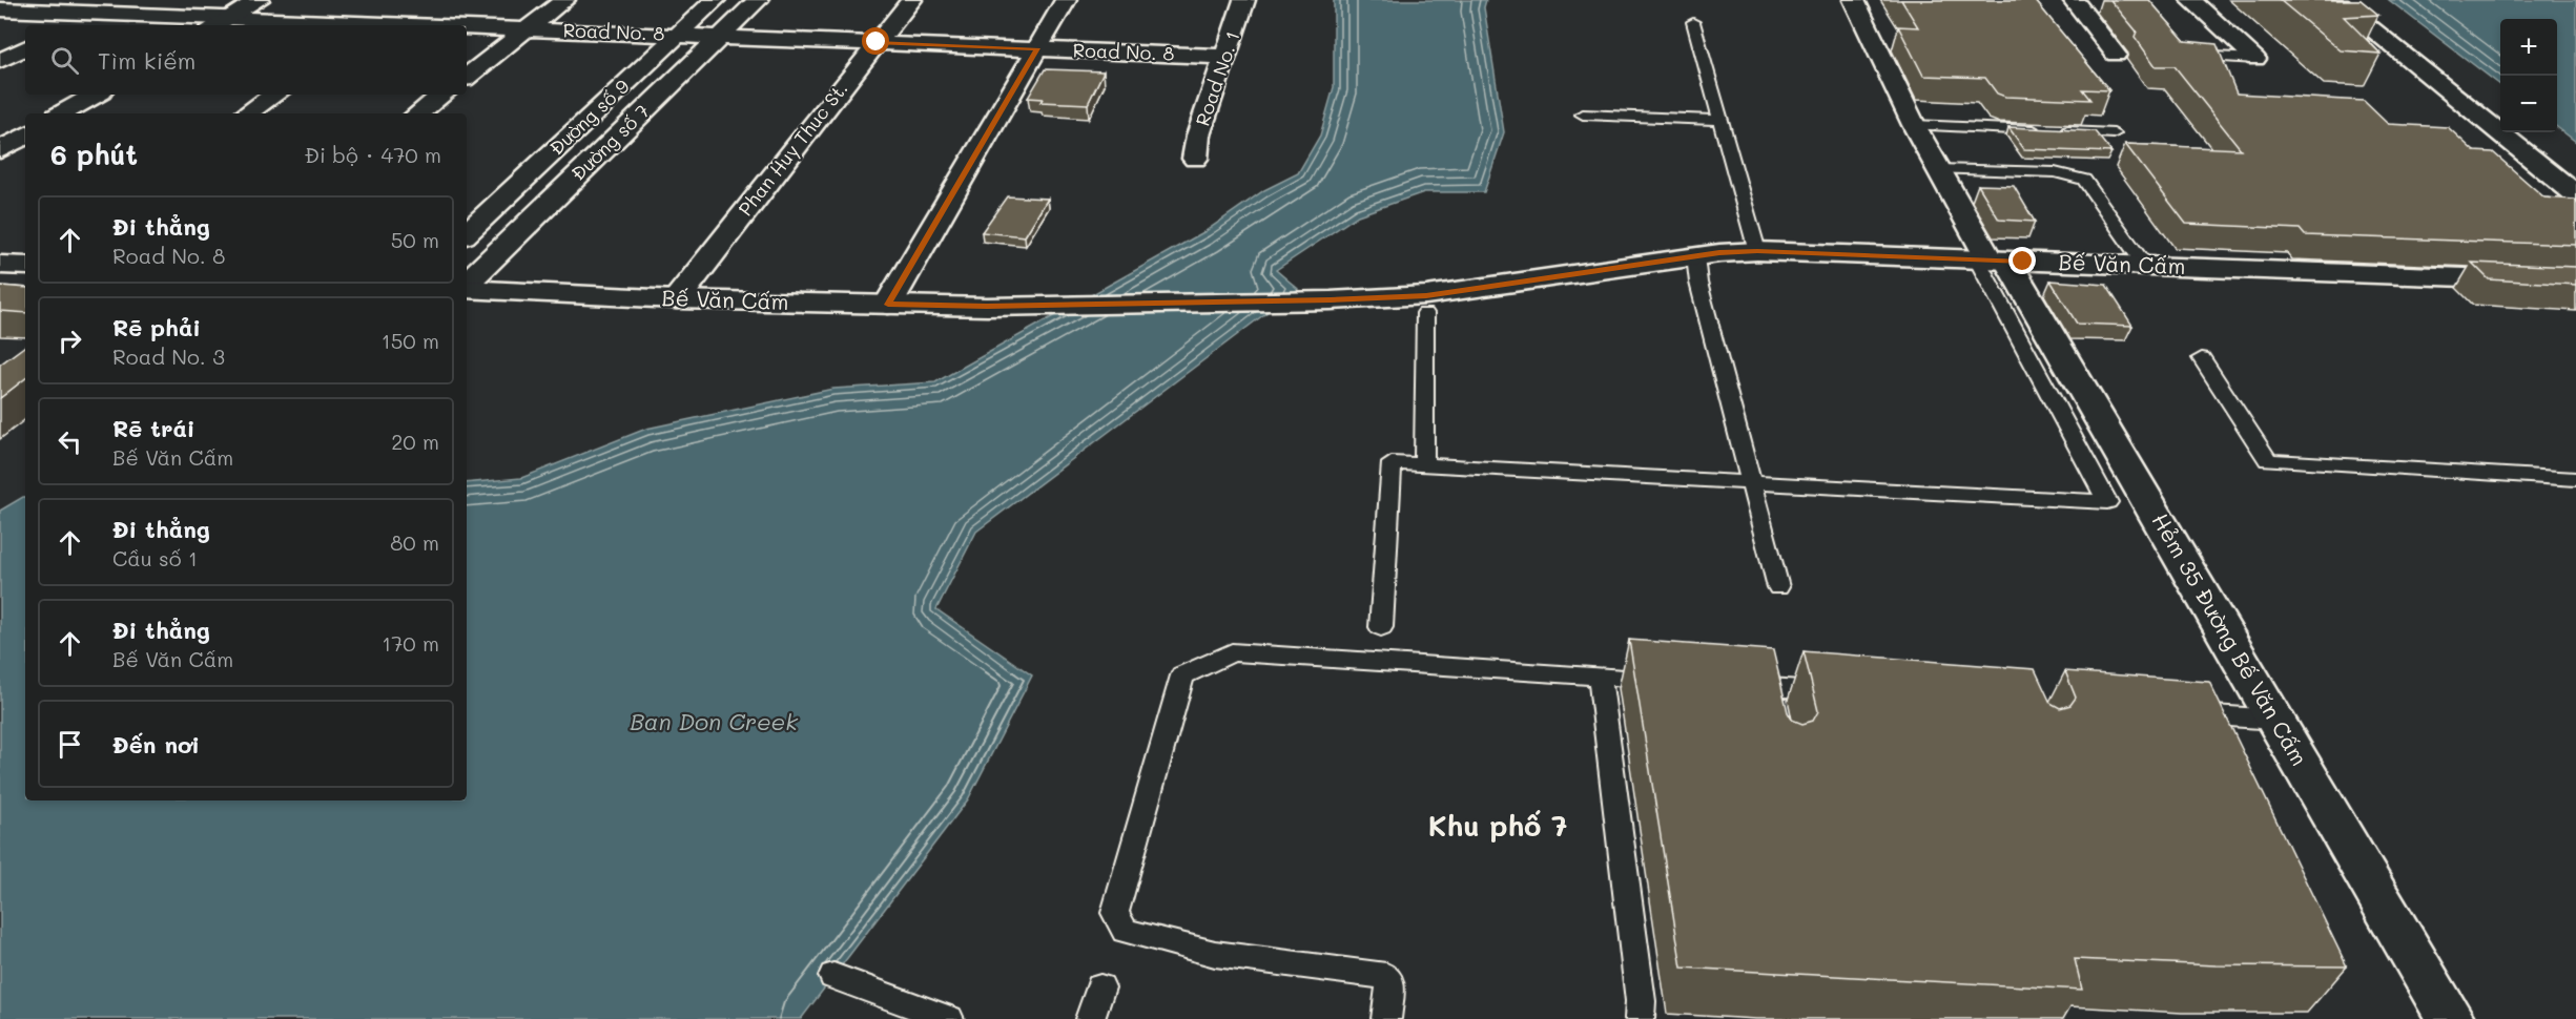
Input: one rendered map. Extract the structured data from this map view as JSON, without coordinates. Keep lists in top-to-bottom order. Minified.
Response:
{"streets":{"street":["Road No. 8","Road No. 1","Đường số 9","Đường số 7","Phan Huy Thuc St.","Bế Văn Cấm","Hẻm 35 Đường Bế Văn Cấm"]},"crossings":[["Road No. 8","Road No. 1"],["Road No. 8","Đường số 9"],["Road No. 8","Đường số 7"],["Road No. 8","Phan Huy Thuc St."],["Phan Huy Thuc St.","Bế Văn Cấm"],["Bế Văn Cấm","Hẻm 35 Đường Bế Văn Cấm"]],"districts":["Khu phố 7"],"water":["Ban Don Creek"],"page":{"map_buttons":["+","−"],"search":"Tìm kiếm","heading":["6 phút","Đi bộ · 470 m"],"list":[["Đi thẳng","Road No. 8","50 m"],["Rẽ phải","Road No. 3","150 m"],["Rẽ trái","Bế Văn Cấm","20 m"],["Đi thẳng","Cầu số 1","80 m"],["Đi thẳng","Bế Văn Cấm","170 m"],"Đến nơi"]}}
